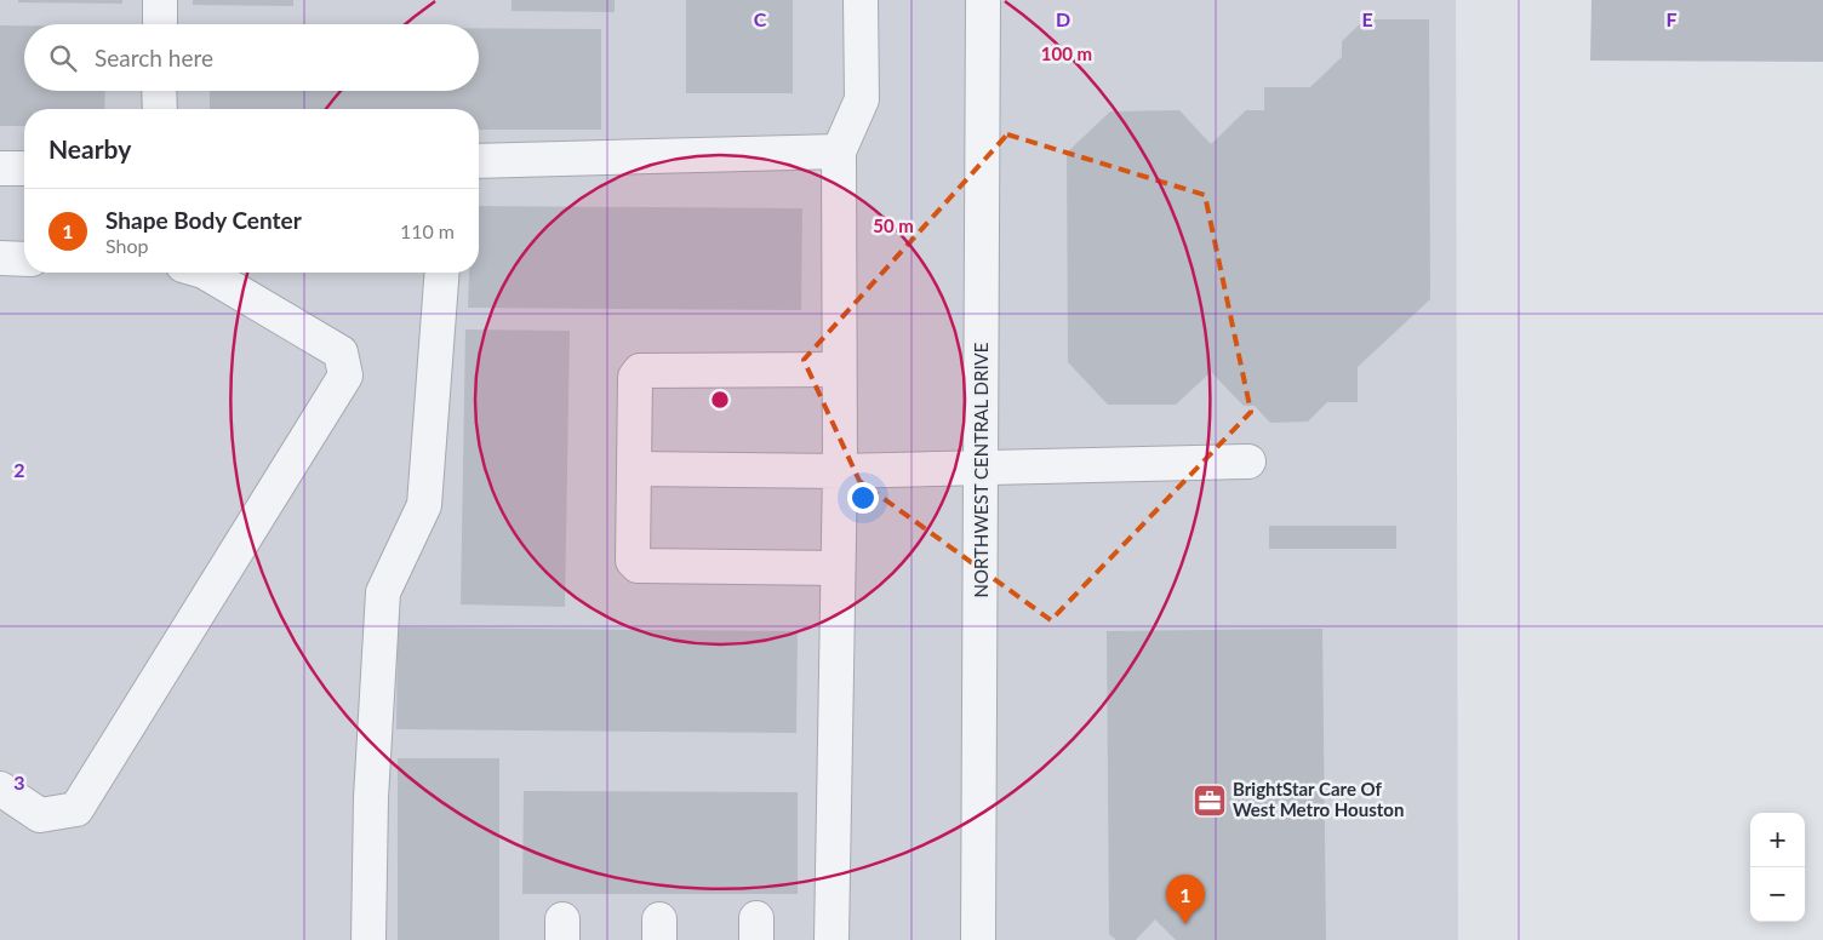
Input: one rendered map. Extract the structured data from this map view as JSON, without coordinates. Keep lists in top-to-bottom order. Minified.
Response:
{"streets":{"street":["NORTHWEST CENTRAL DRIVE"]},"places":{"office":["BrightStar Care Of West Metro Houston"]},"page":{"search":"Search here","heading":"Nearby","list":[{"mark":"1","name":"Shape Body Center","note":"Shop","value":"110 m"}],"map_buttons":["+","−"],"pins":"1"},"grid":{"columns":["C","D","E","F"],"rows":["2","3"]},"rings":["100 m","50 m"]}
